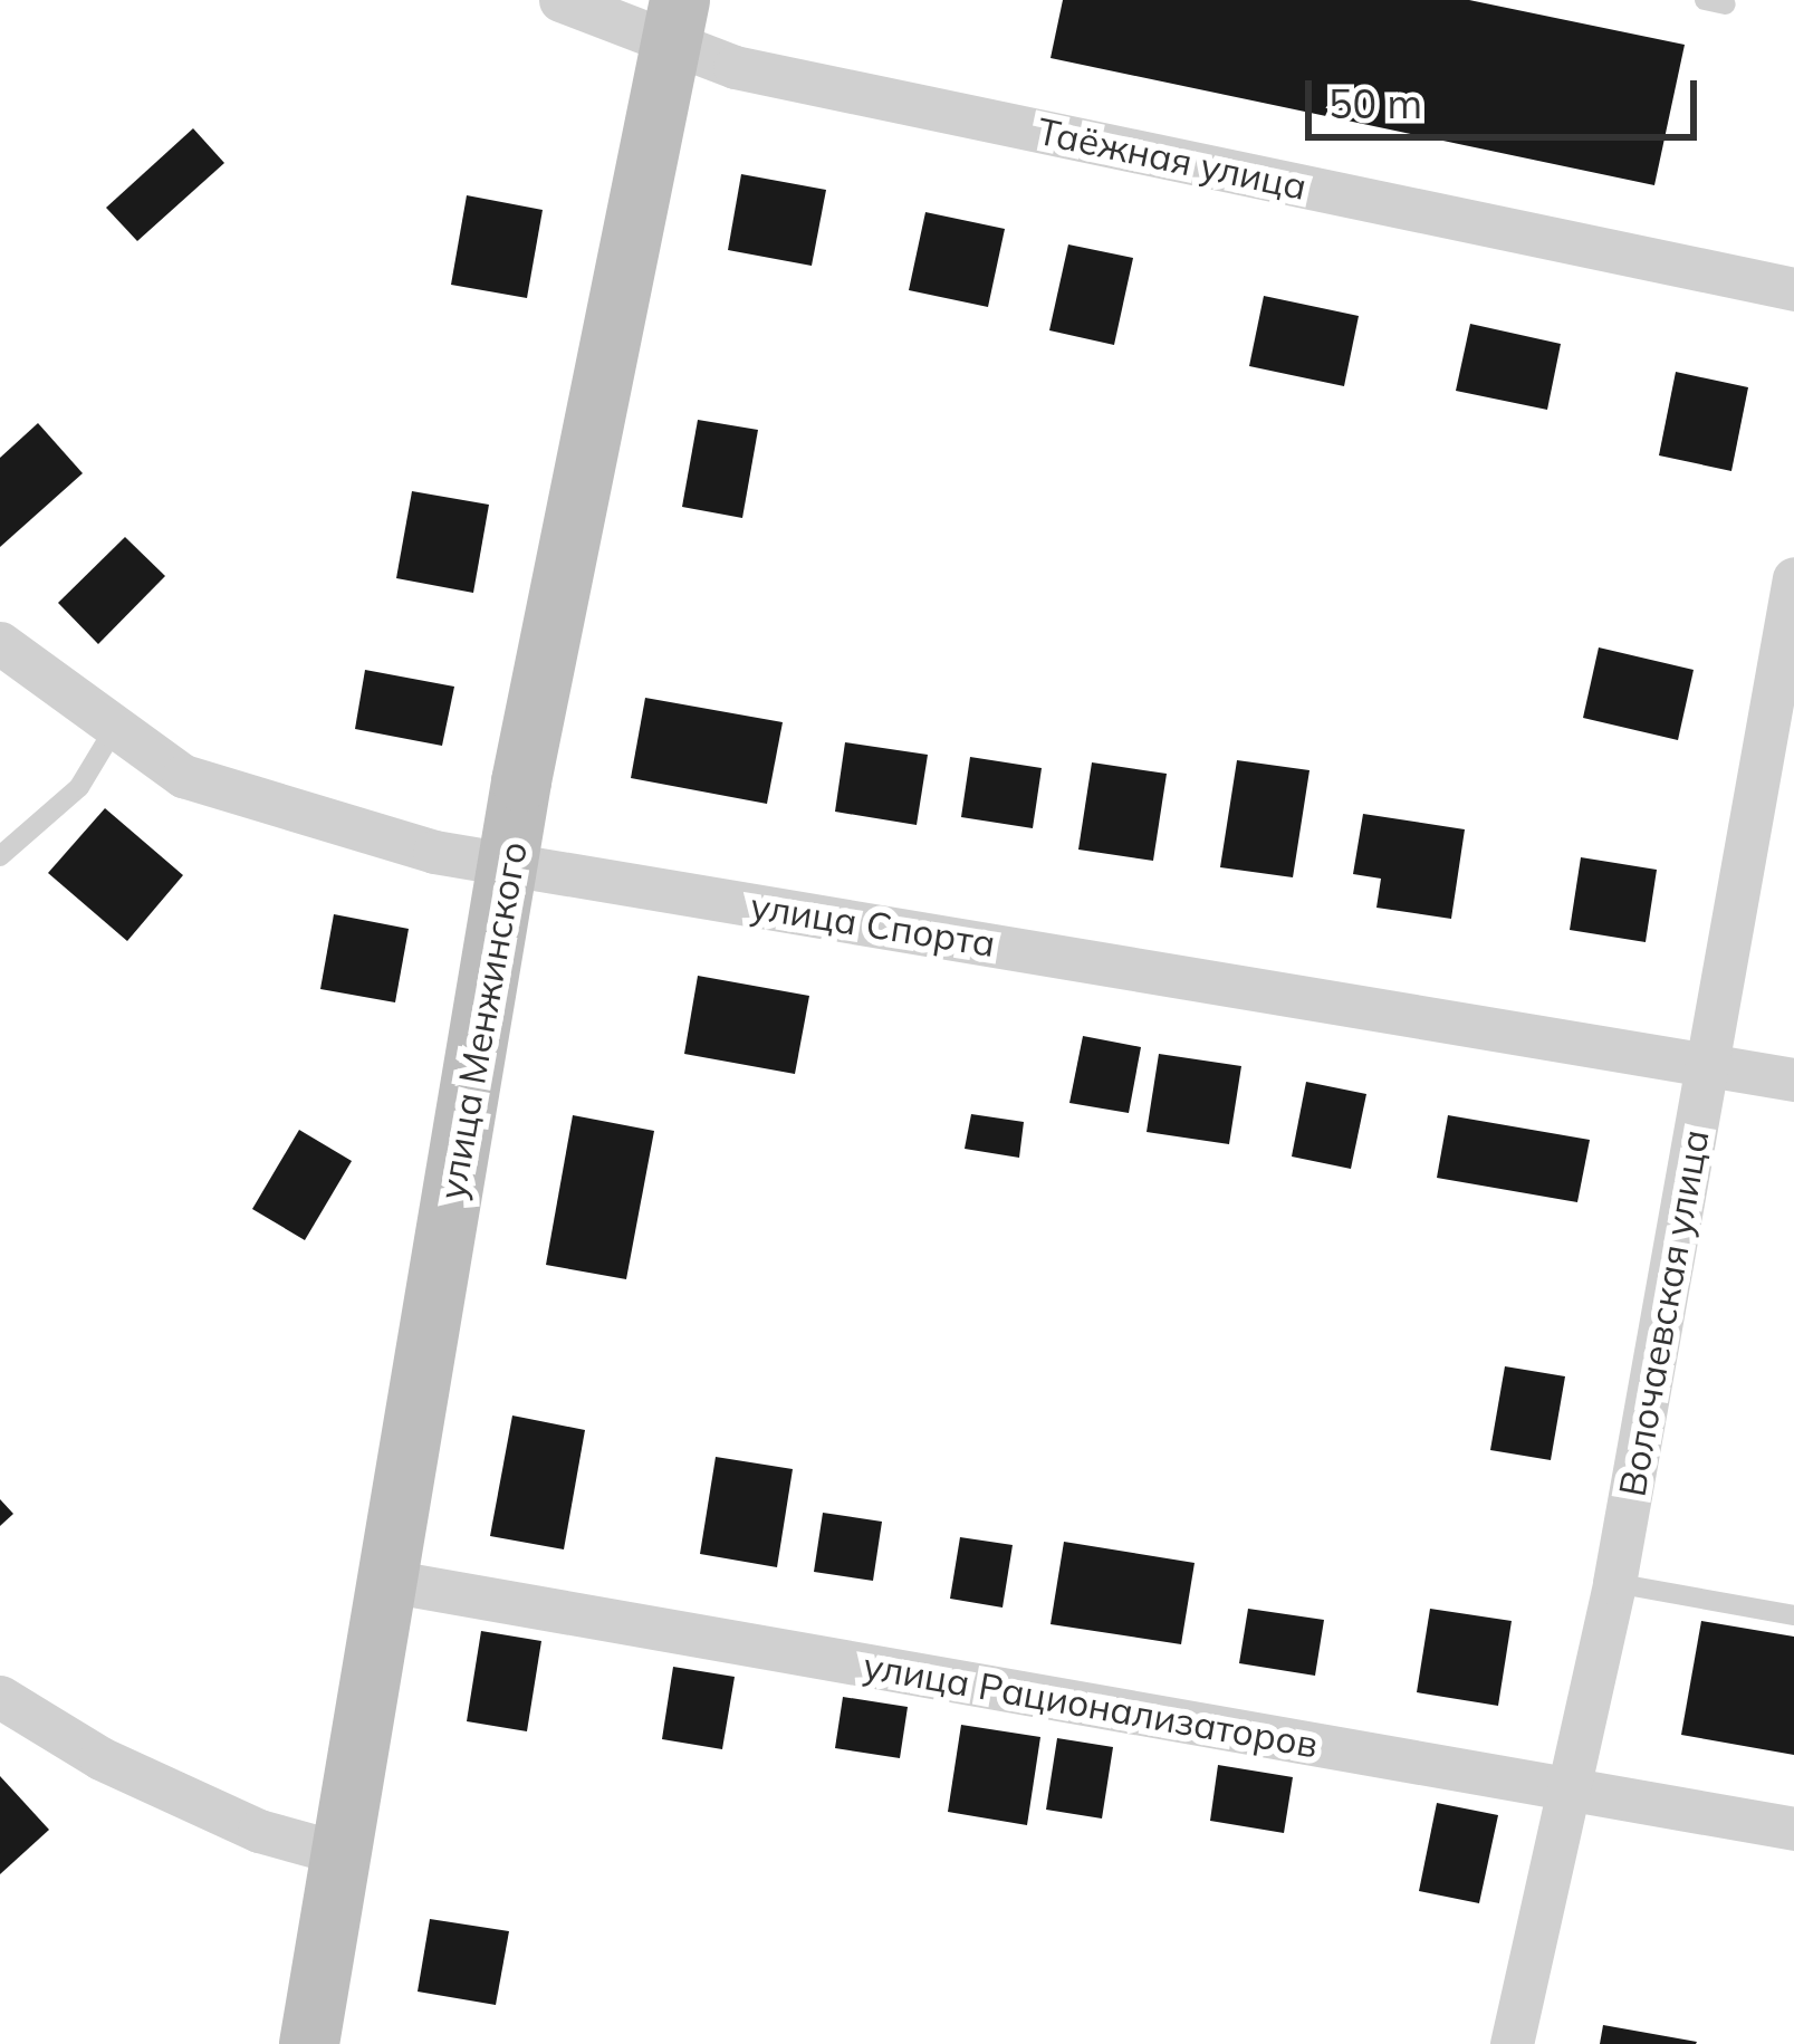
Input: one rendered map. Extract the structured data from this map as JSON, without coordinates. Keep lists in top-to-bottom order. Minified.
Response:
{"streets":{"street":["Таёжная улица","улица Спорта","улица Менжинского","Волочаевская улица","улица Рационализаторов"]},"crossings":[["Таёжная улица","улица Менжинского"],["улица Спорта","улица Менжинского"],["улица Спорта","Волочаевская улица"],["улица Менжинского","улица Рационализаторов"],["Волочаевская улица","улица Рационализаторов"]],"scale_bar":"50 m"}
